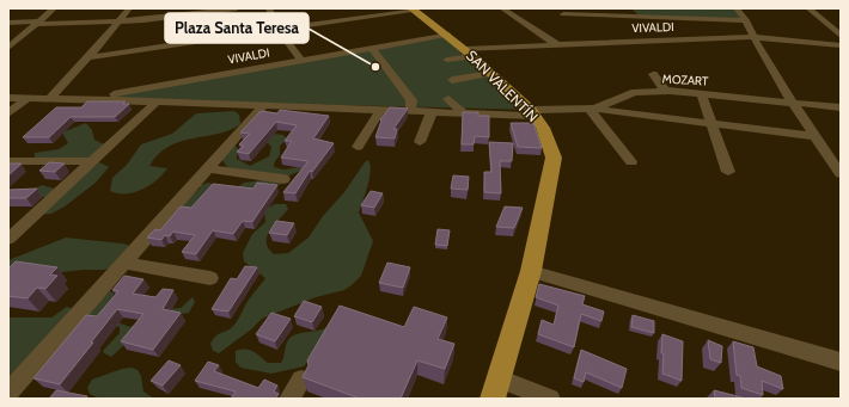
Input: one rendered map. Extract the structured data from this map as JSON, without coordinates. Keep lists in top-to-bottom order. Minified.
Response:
{"streets":{"main road":["SAN VALENTÍN"],"street":["VIVALDI","MOZART"]},"crossings":[["VIVALDI","MOZART"],["VIVALDI","SAN VALENTÍN"],["MOZART","SAN VALENTÍN"]],"places":["Plaza Santa Teresa"]}
